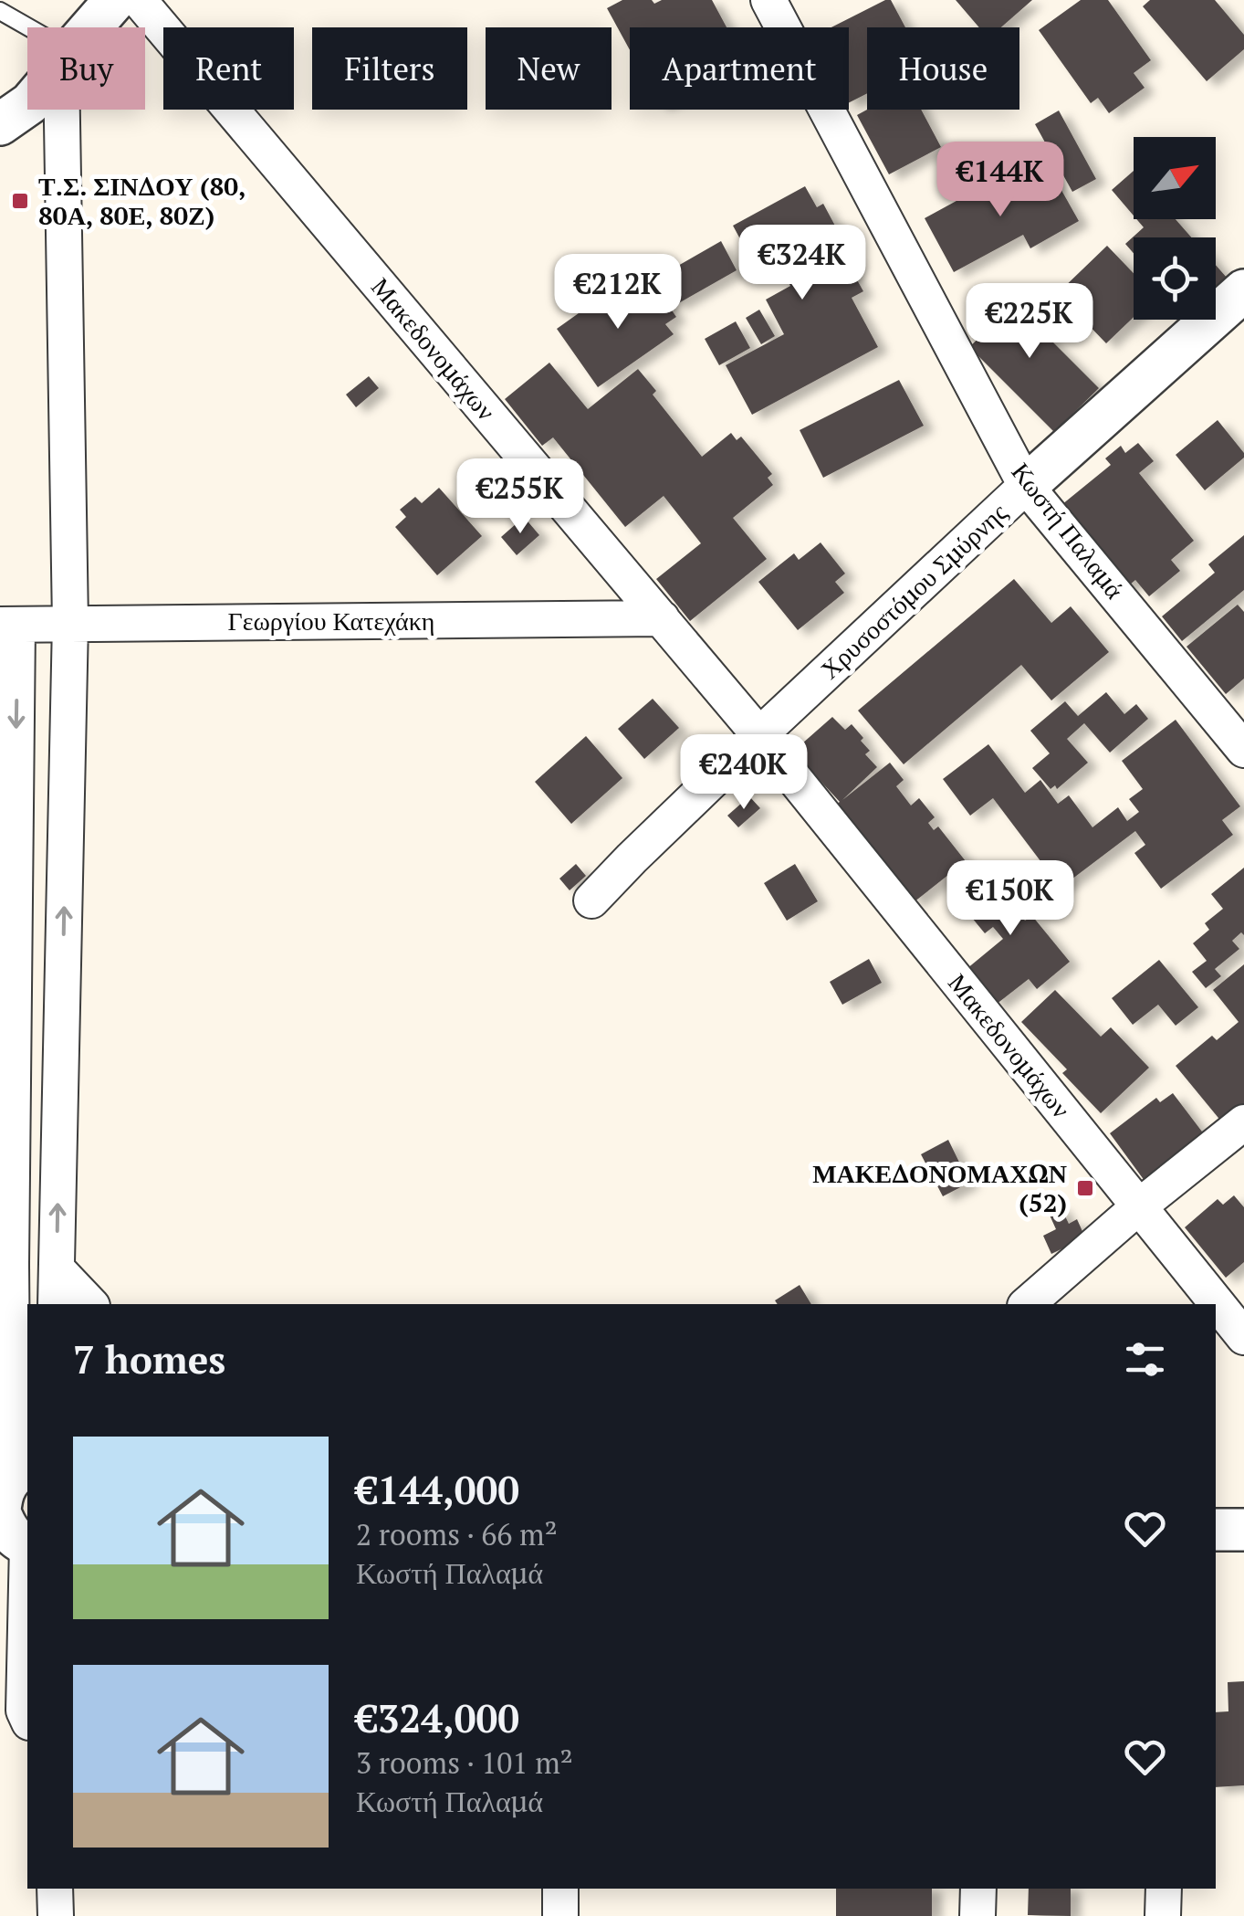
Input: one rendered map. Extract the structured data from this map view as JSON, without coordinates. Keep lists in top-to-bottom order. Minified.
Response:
{"streets":{"street":["Μακεδονομάχων","Κωστή Παλαμά","Χρυσοστόμου Σμύρνης","Γεωργίου Κατεχάκη"]},"crossings":[["Μακεδονομάχων","Χρυσοστόμου Σμύρνης"],["Μακεδονομάχων","Γεωργίου Κατεχάκη"],["Κωστή Παλαμά","Χρυσοστόμου Σμύρνης"]],"places":{"transit":["Τ.Σ. ΣΙΝΔΟΥ (80, 80Α, 80Ε, 80Ζ)","ΜΑΚΕΔΟΝΟΜΑΧΩΝ (52)"]},"north":"top right","page":{"chip":["Buy","Rent","Filters","New","Apartment","House"],"price":["€144K","€324K","€212K","€225K","€255K","€240K","€150K"],"heading":"7 homes","list":[{"name":"€144,000","note":"2 rooms · 66 m² · Κωστή Παλαμά"},{"name":"€324,000","note":"3 rooms · 101 m² · Κωστή Παλαμά"}]}}
